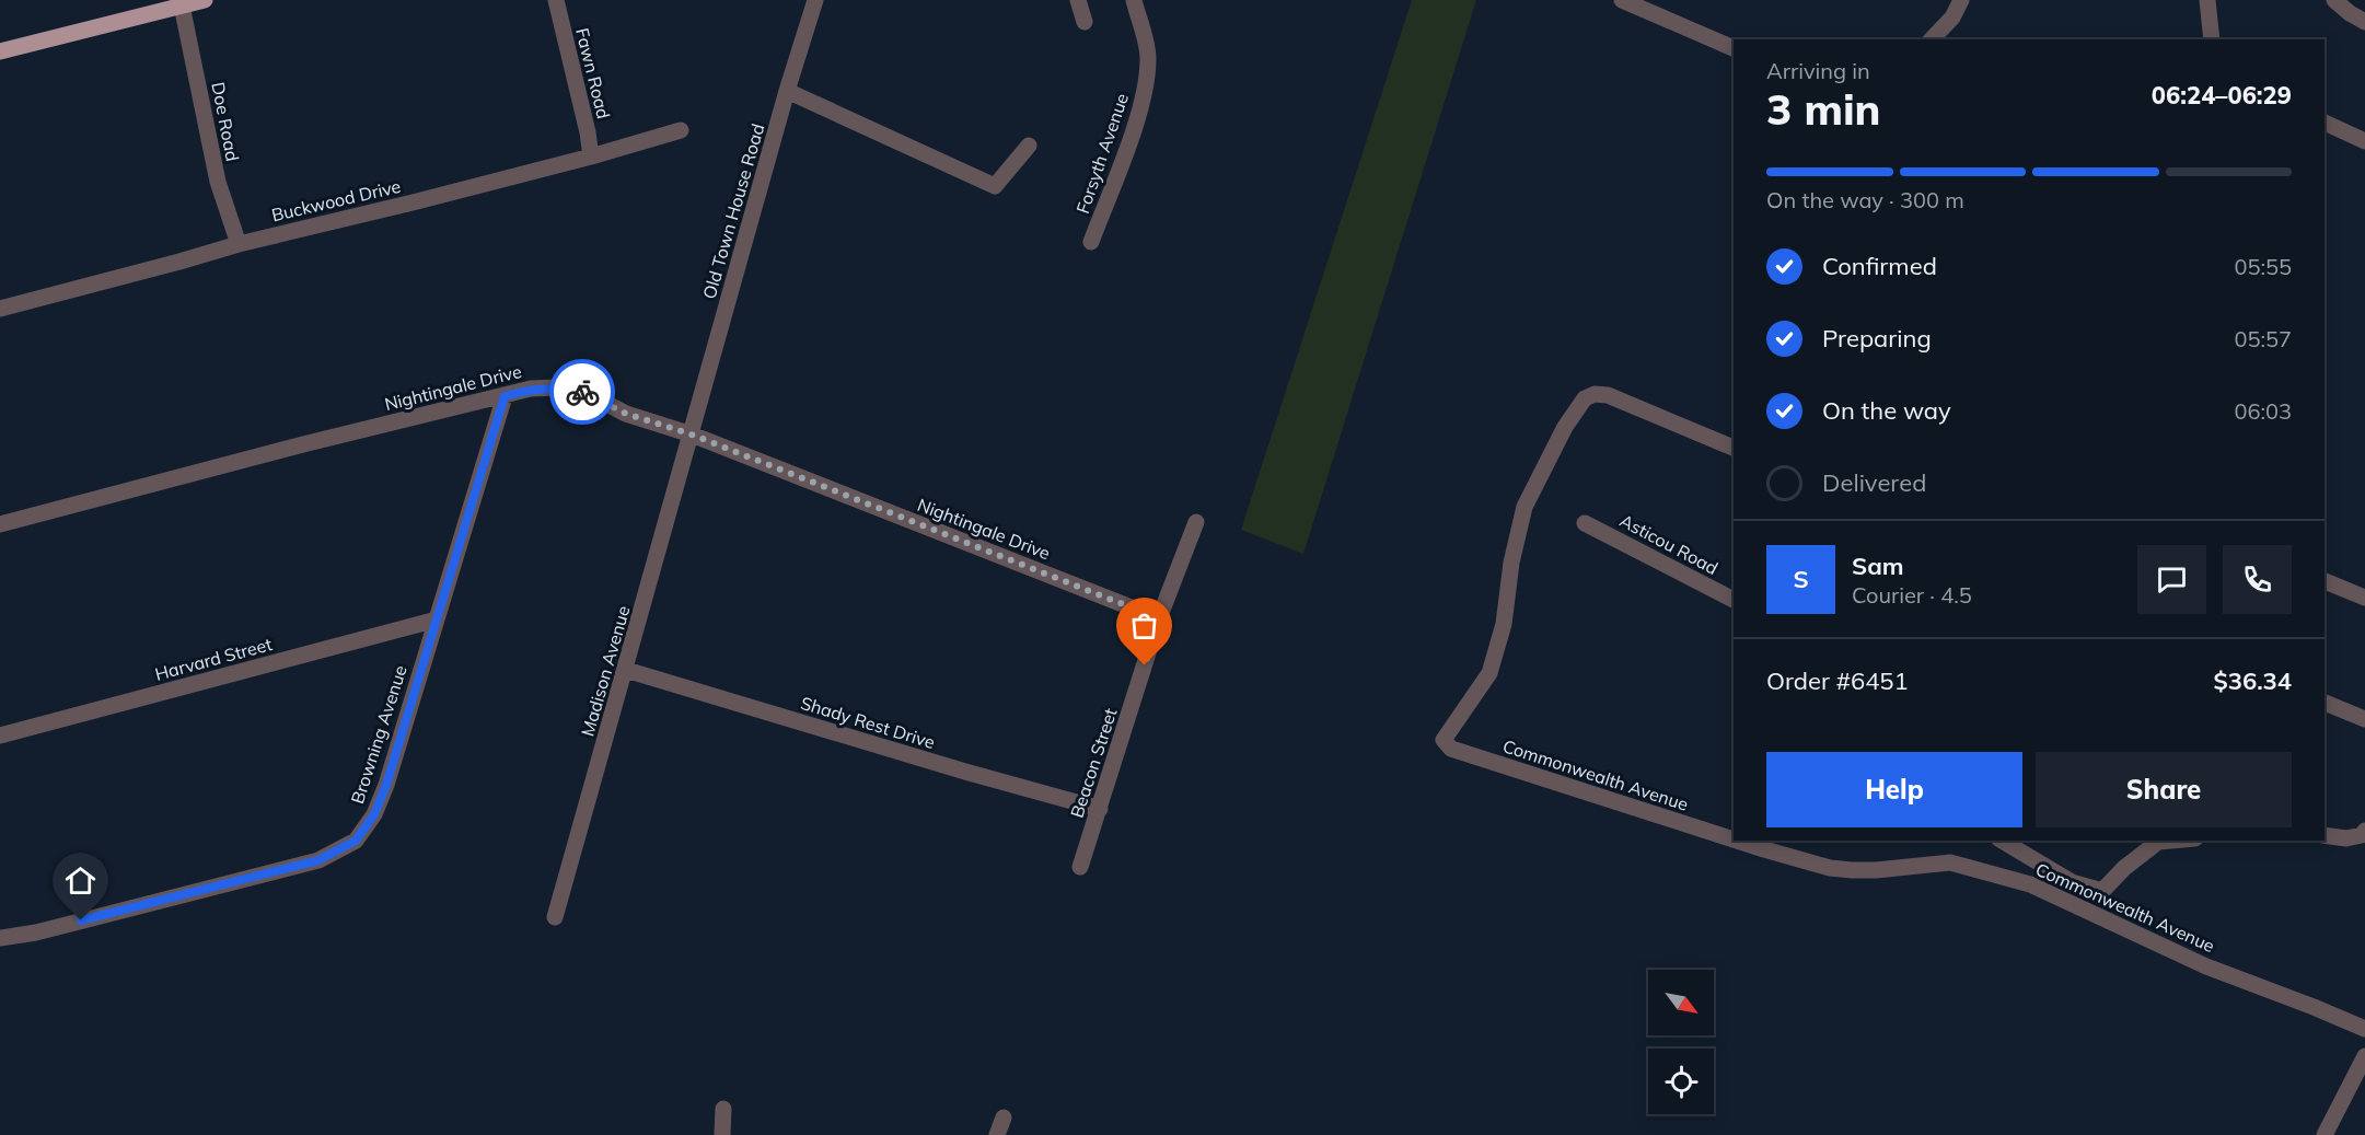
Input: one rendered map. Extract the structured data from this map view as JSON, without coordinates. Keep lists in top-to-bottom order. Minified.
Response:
{"streets":{"street":["Fawn Road","Doe Road","Forsyth Avenue","Buckwood Drive","Old Town House Road","Nightingale Drive","Asticou Road","Harvard Street","Madison Avenue","Shady Rest Drive","Browning Avenue","Beacon Street","Commonwealth Avenue"]},"crossings":[["Fawn Road","Buckwood Drive"],["Doe Road","Buckwood Drive"],["Old Town House Road","Nightingale Drive"],["Old Town House Road","Madison Avenue"],["Nightingale Drive","Madison Avenue"],["Nightingale Drive","Browning Avenue"],["Nightingale Drive","Beacon Street"],["Harvard Street","Browning Avenue"],["Madison Avenue","Shady Rest Drive"],["Shady Rest Drive","Beacon Street"]],"north":"bottom right","page":{"heading":["3 min","Arriving in","06:24–06:29"],"panel":["Sam","Courier · 4.5","Order #6451","$36.34"],"bar":"On the way · 300 m","list":[["Confirmed","05:55"],["Preparing","05:57"],["On the way","06:03"],"Delivered"],"round":"S","buttons":["Help","Share"]}}
